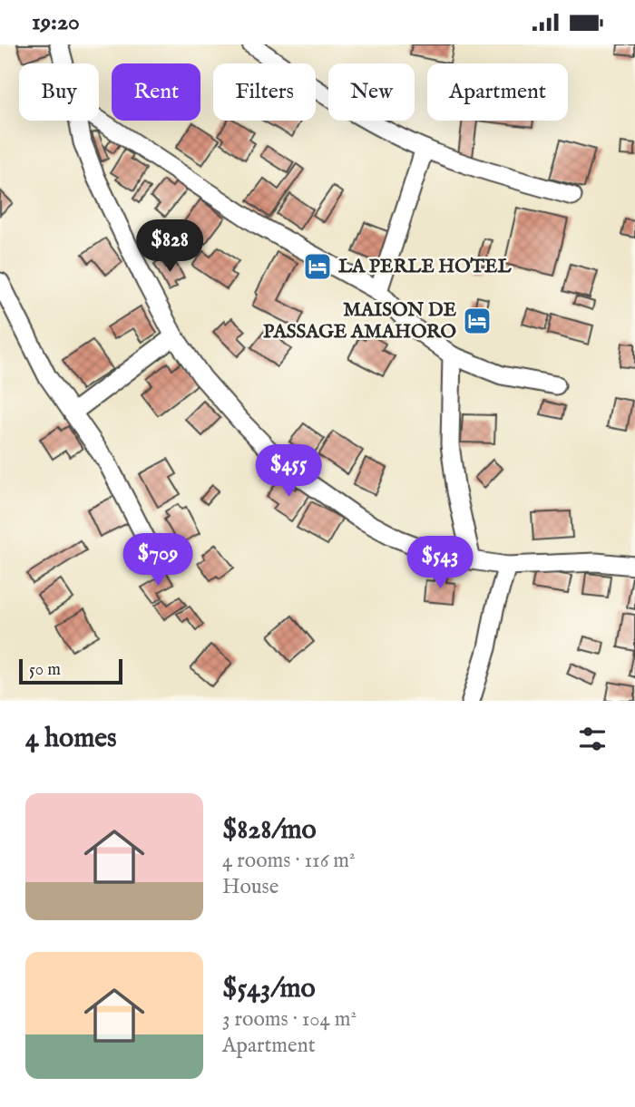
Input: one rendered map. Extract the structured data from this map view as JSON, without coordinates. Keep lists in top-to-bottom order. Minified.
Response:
{"places":{"hotel":["LA PERLE HOTEL","MAISON DE PASSAGE AMAHORO"]},"scale_bar":"50 m","page":{"status":"19:20","chip":["Buy","Rent","Filters","New","Apartment"],"price":["$828","$455","$709","$543"],"scale":"50 m","heading":"4 homes","list":[{"name":"$828/mo","note":"4 rooms · 116 m² · House"},{"name":"$543/mo","note":"3 rooms · 104 m² · Apartment"}]}}
